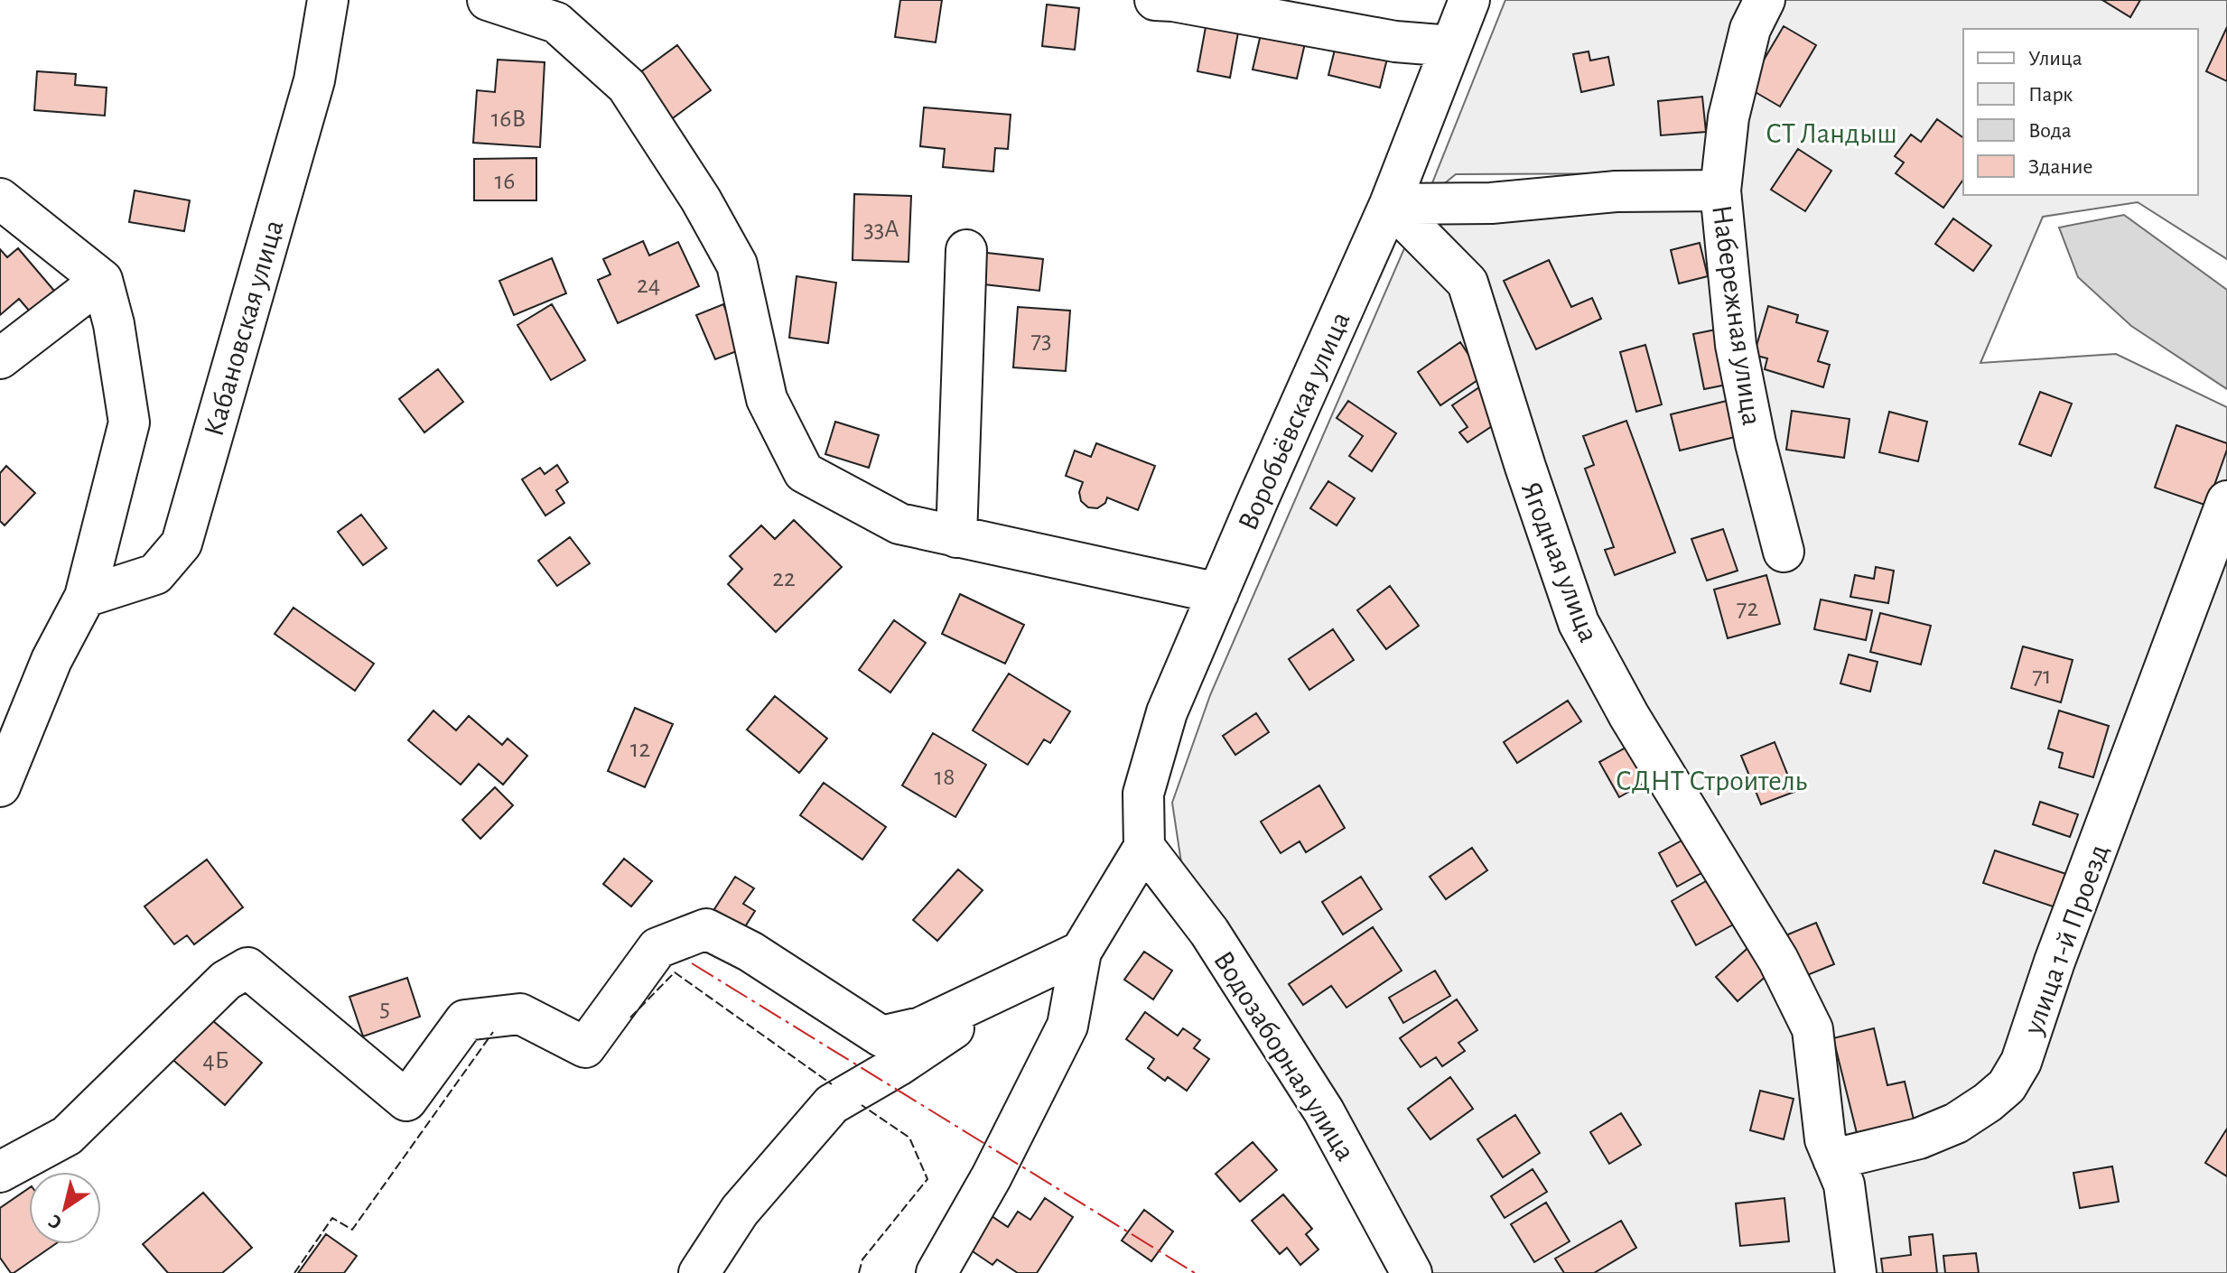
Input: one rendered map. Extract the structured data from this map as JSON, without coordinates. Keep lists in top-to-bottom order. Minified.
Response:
{"streets":{"street":["Набережная улица","Кабановская улица","Воробьёвская улица","Ягодная улица","улица 1-й Проезд","Водозаборная улица"]},"crossings":[["Набережная улица","Воробьёвская улица"],["Набережная улица","Ягодная улица"],["Воробьёвская улица","Ягодная улица"],["Воробьёвская улица","Водозаборная улица"],["Ягодная улица","улица 1-й Проезд"]],"parks":["СТ Ландыш","СДНТ Строитель"],"house_numbers":["16В","16","33А","24","73","22","72","71","12","18","5","4Б"],"legend":["Улица","Парк","Вода","Здание"],"north":"bottom left"}
